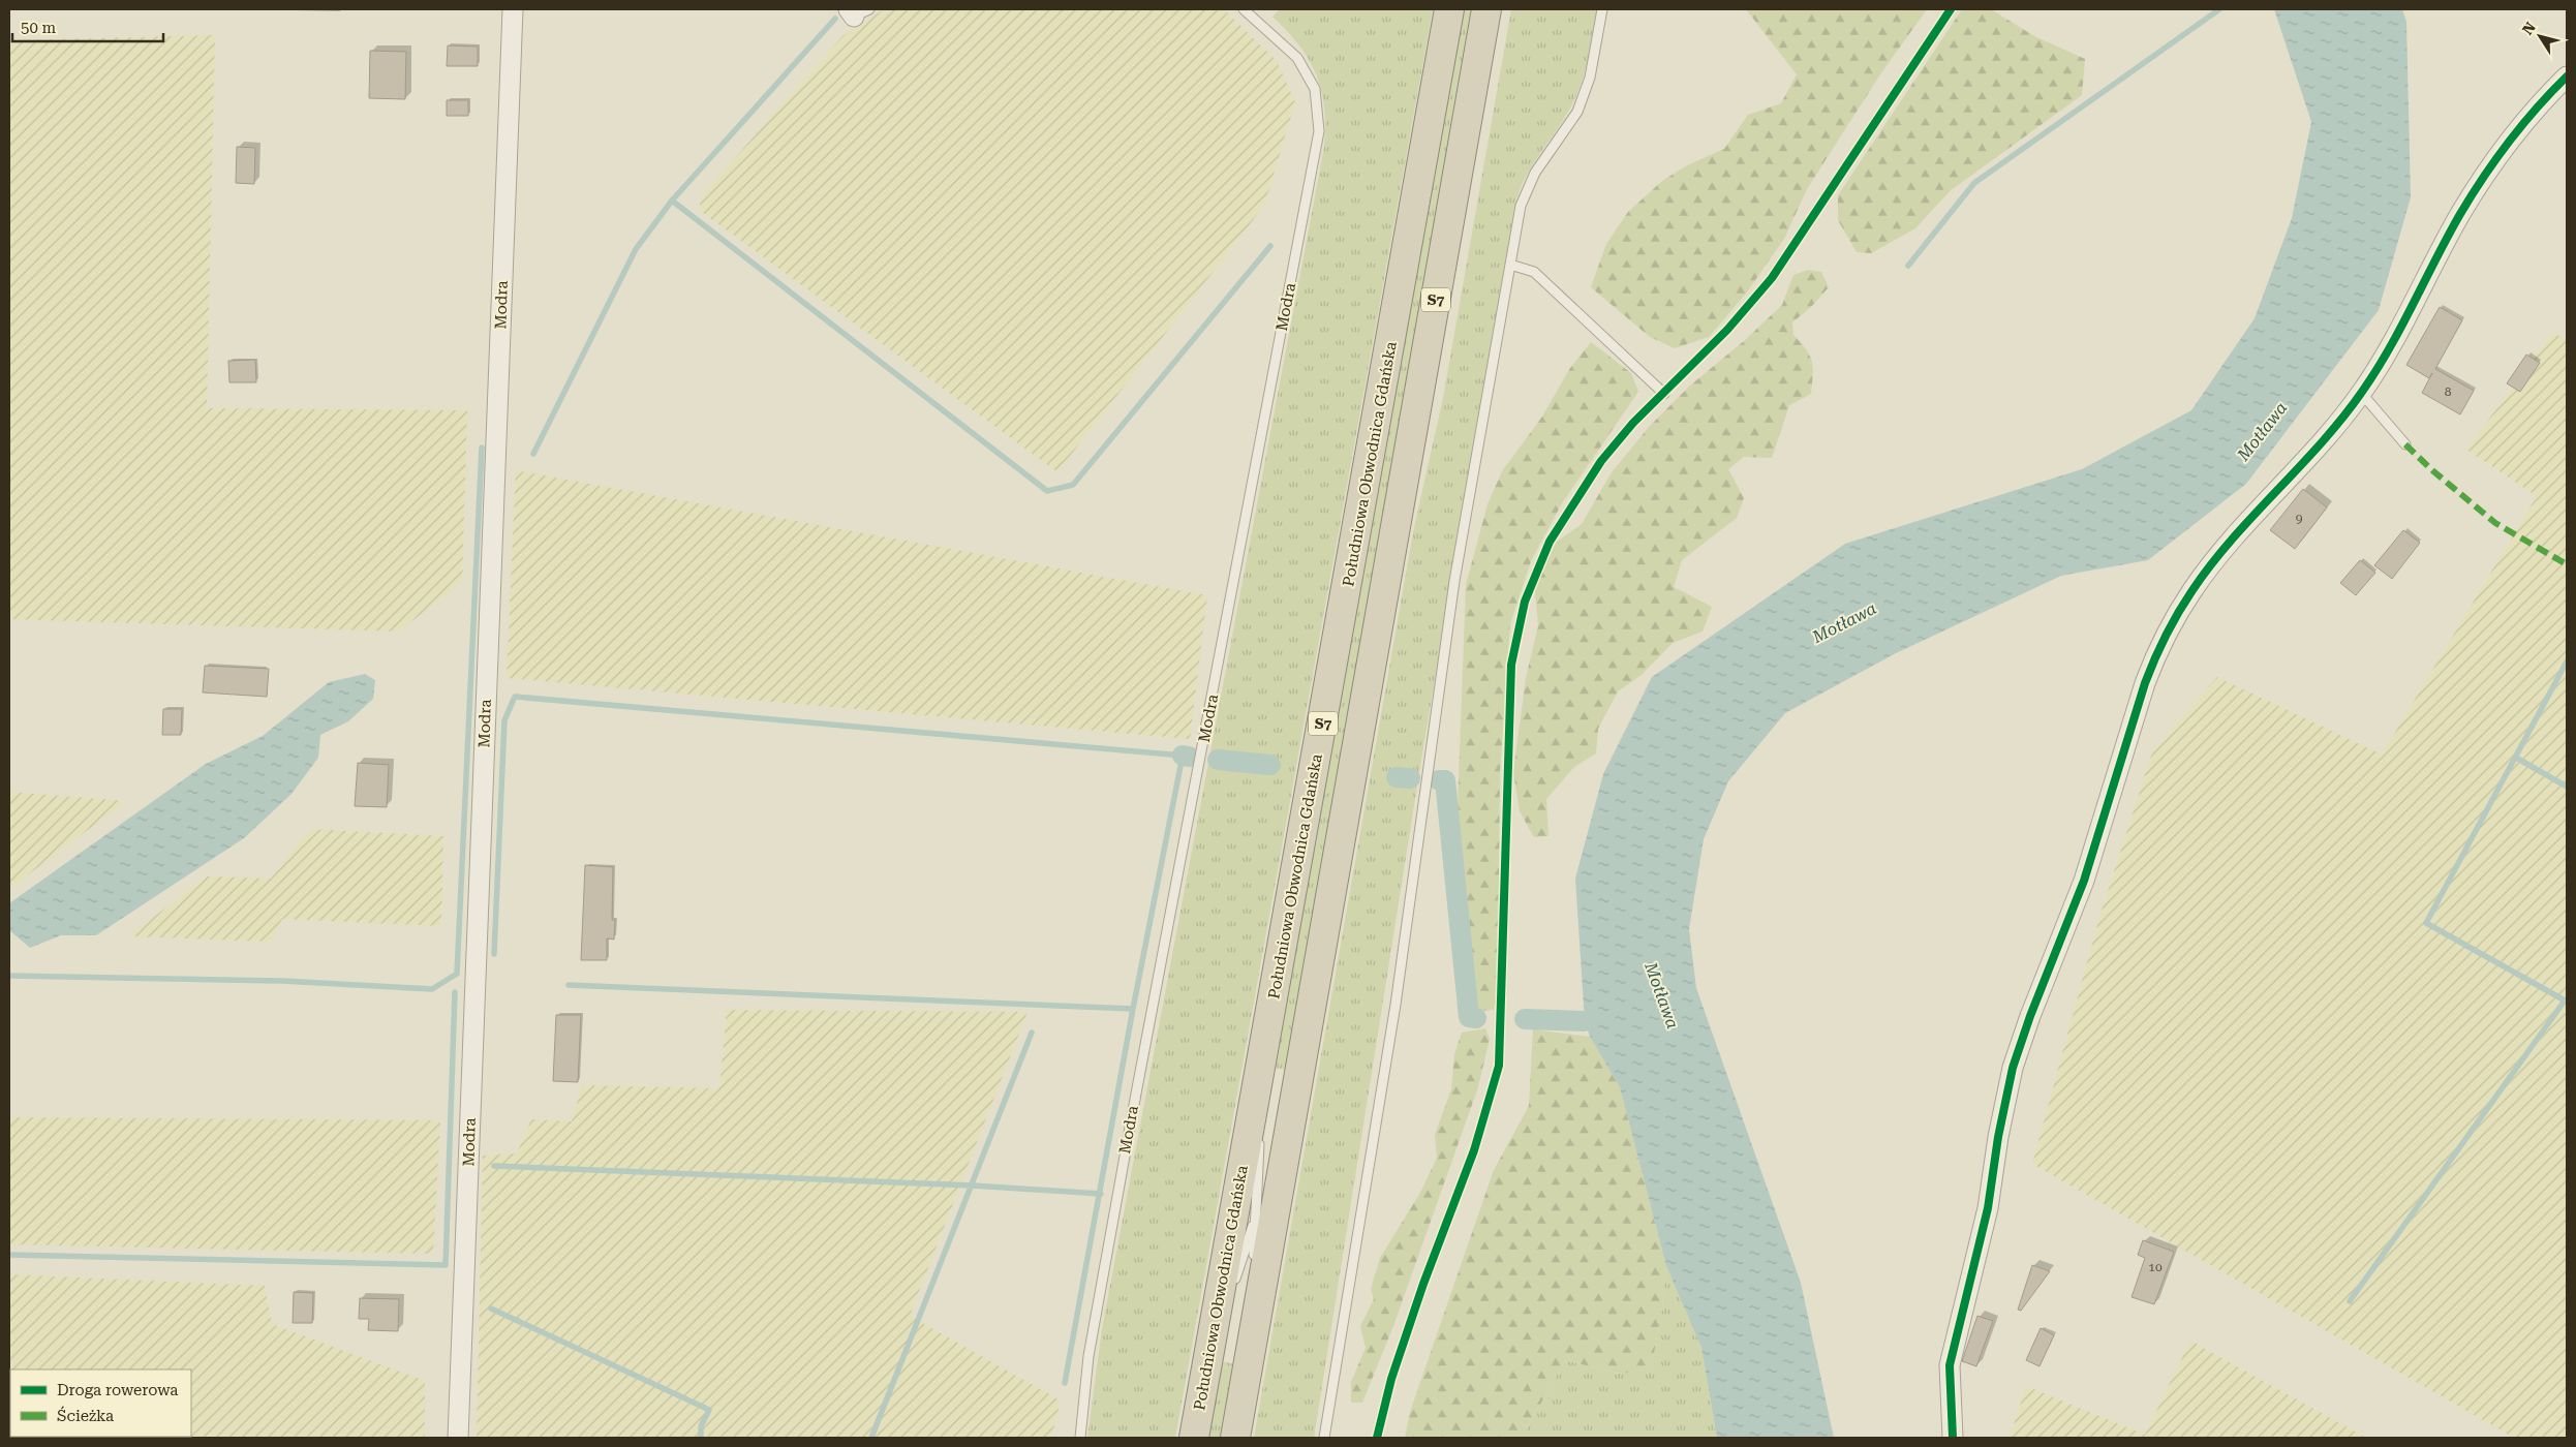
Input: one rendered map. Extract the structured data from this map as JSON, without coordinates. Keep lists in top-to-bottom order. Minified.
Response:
{"streets":{"highway":["S7","Południowa Obwodnica Gdańska"],"street":["Modra"]},"water":["Motława"],"house_numbers":["8","9","10"],"legend":["Droga rowerowa","Ścieżka"],"scale_bar":"50 m","north":"top left"}
